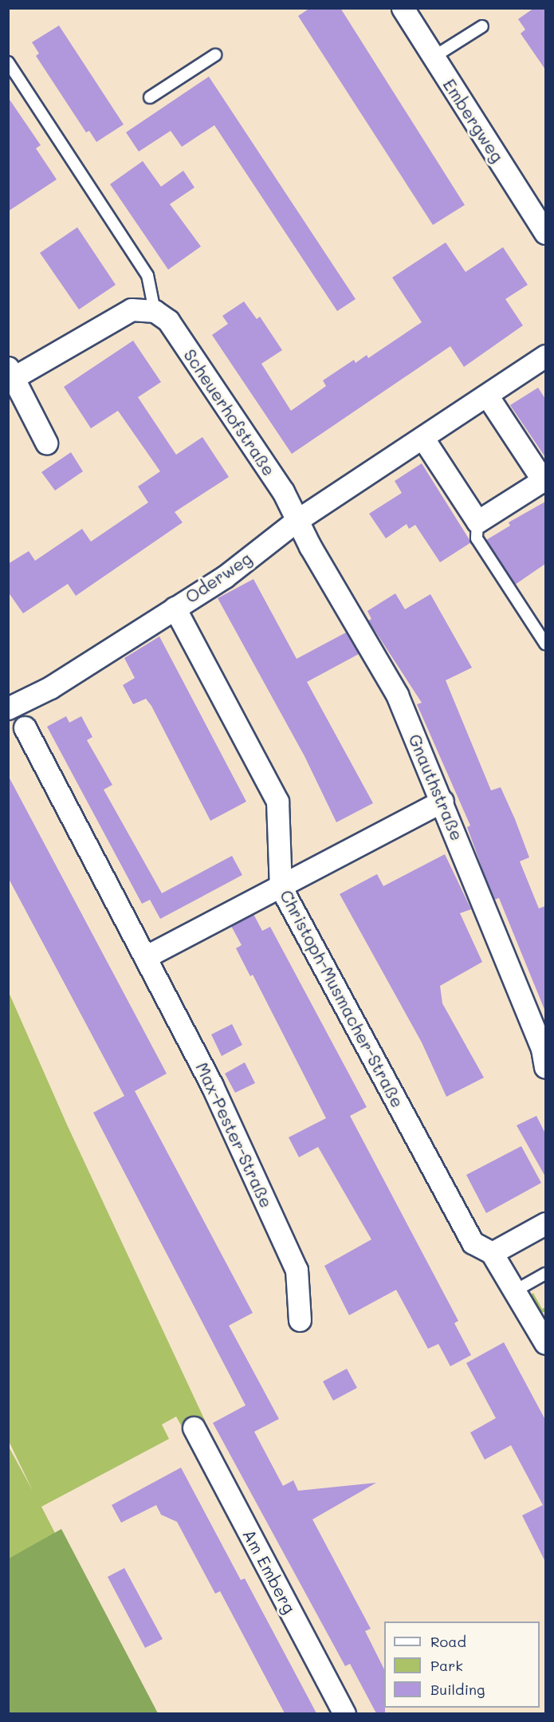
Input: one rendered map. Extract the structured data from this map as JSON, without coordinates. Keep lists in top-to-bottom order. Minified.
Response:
{"streets":{"street":["Embergweg","Scheuerhofstraße","Oderweg","Gnauthstraße","Christoph-Musmacher-Straße","Max-Pester-Straße","Am Emberg"]},"crossings":[["Scheuerhofstraße","Oderweg"],["Scheuerhofstraße","Gnauthstraße"],["Oderweg","Gnauthstraße"],["Oderweg","Christoph-Musmacher-Straße"]],"legend":["Road","Park","Building"]}
